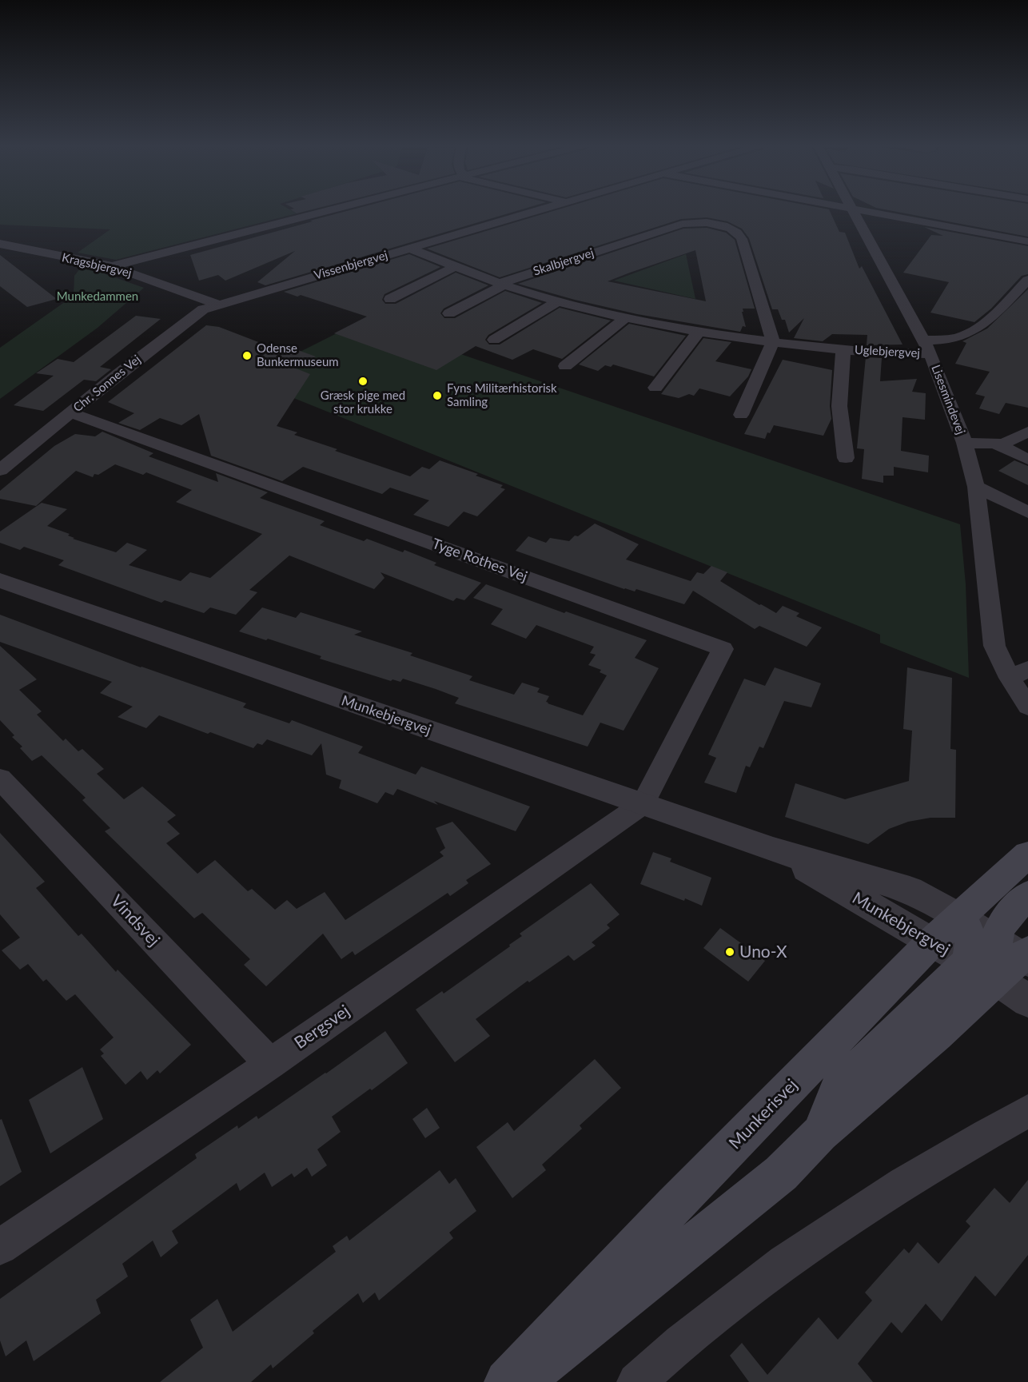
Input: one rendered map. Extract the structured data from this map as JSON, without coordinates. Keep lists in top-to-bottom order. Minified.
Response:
{"streets":{"main road":["Munkerisvej"],"street":["Skalbjergvej","Kragsbjergvej","Vissenbjergvej","Uglebjergvej","Chr. Sonnes Vej","Lisesmindevej","Tyge Rothes Vej","Munkebjergvej","Vindsvej","Bergsvej"]},"crossings":[["Skalbjergvej","Uglebjergvej"],["Kragsbjergvej","Vissenbjergvej"],["Kragsbjergvej","Chr. Sonnes Vej"],["Vissenbjergvej","Uglebjergvej"],["Vissenbjergvej","Chr. Sonnes Vej"],["Uglebjergvej","Lisesmindevej"],["Chr. Sonnes Vej","Tyge Rothes Vej"],["Tyge Rothes Vej","Munkebjergvej"],["Tyge Rothes Vej","Bergsvej"],["Munkebjergvej","Bergsvej"],["Munkebjergvej","Munkerisvej"],["Vindsvej","Bergsvej"]],"parks":["Munkedammen"],"places":["Odense Bunkermuseum","Græsk pige med stor krukke","Fyns Militærhistorisk Samling","Uno-X"]}
